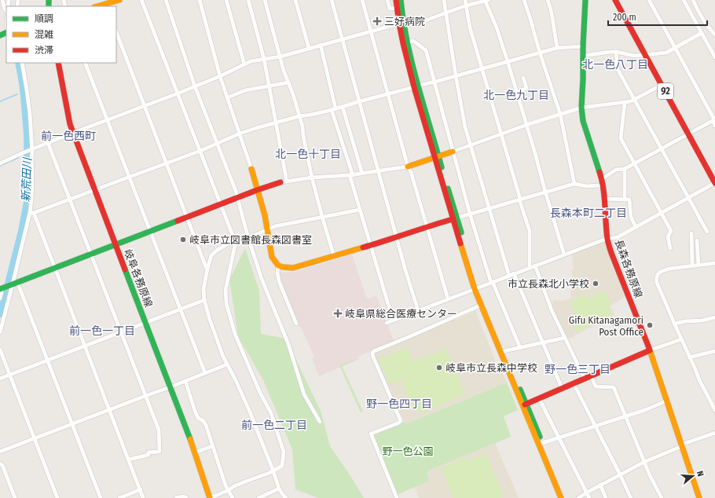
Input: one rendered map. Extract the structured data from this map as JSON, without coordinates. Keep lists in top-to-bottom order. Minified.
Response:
{"streets":{"street":["92","長森各務原線","岐阜各務原線"]},"districts":["北一色八丁目","北一色九丁目","前一色西町","北一色十丁目","長森本町二丁目","前一色一丁目","野一色三丁目","野一色四丁目","前一色二丁目"],"water":["新荒田川"],"parks":["野一色公園"],"places":{"health":["三好病院","岐阜県総合医療センター"],"other":["岐阜市立図書館長森図書室","市立長森北小学校","Gifu Kitanagamori Post Office","岐阜市立長森中学校"]},"legend":["順調","混雑","渋滞"],"scale_bar":"200 m","north":"right"}
